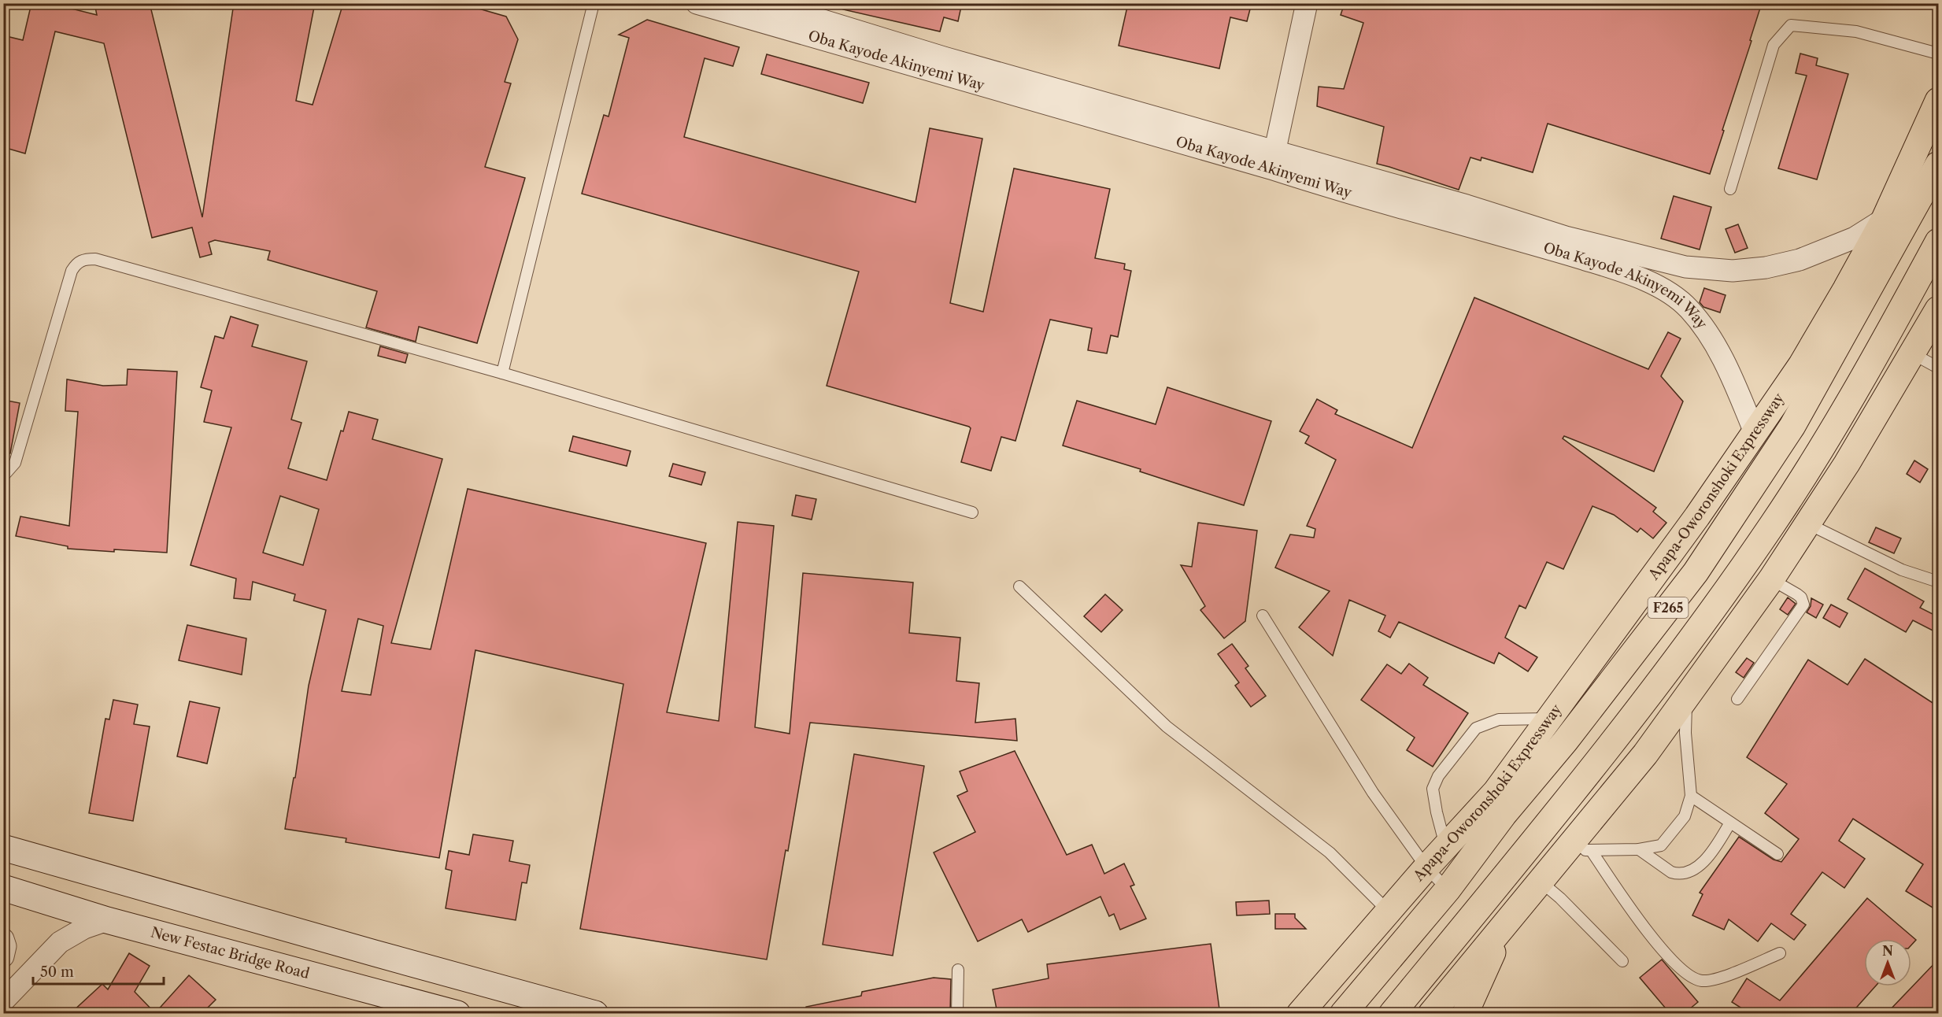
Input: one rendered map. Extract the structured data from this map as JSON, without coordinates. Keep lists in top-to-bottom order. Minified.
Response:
{"streets":{"main road":["Apapa-Oworonshoki Expressway","F265","New Festac Bridge Road"],"street":["Oba Kayode Akinyemi Way"]},"crossings":[["Oba Kayode Akinyemi Way","Apapa-Oworonshoki Expressway"]],"scale_bar":"50 m","north":"top"}
